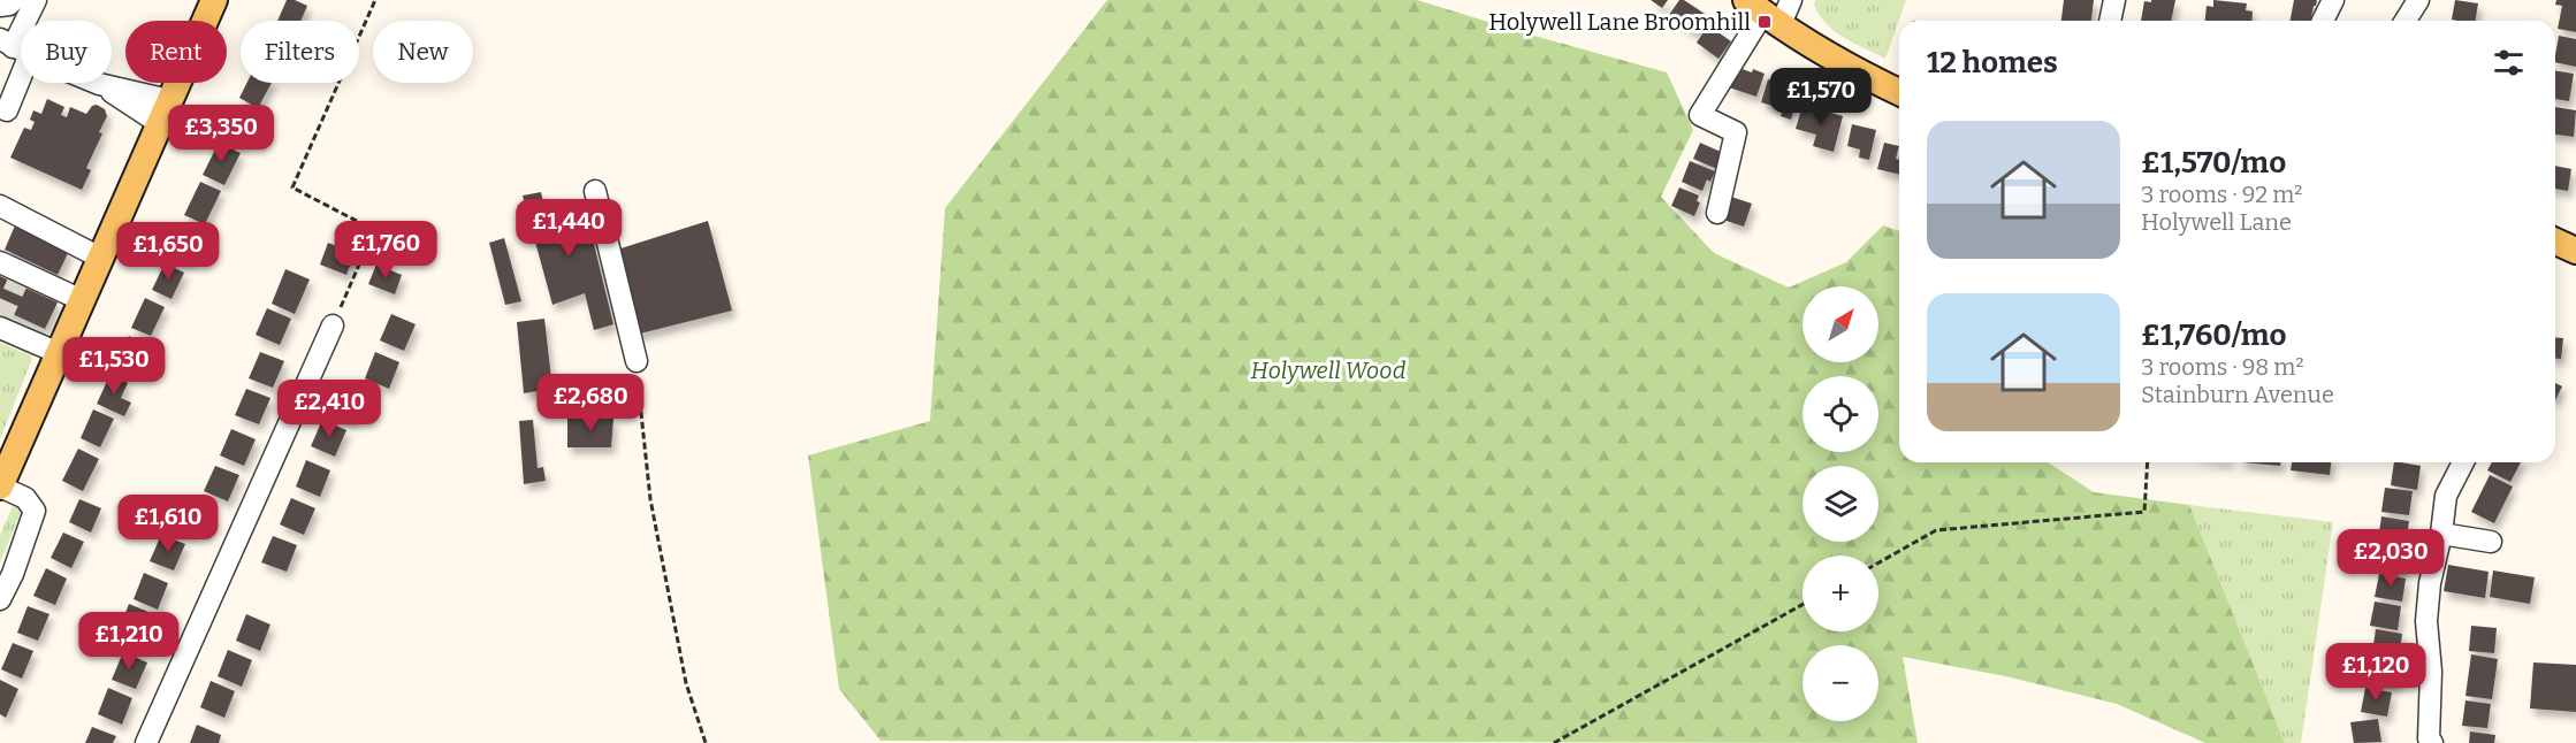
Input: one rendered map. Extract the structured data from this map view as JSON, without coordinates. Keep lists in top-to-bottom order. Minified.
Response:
{"parks":["Holywell Wood"],"places":{"transit":["Holywell Lane Broomhill"]},"north":"top right","page":{"chip":["Buy","Rent","Filters","New"],"heading":"12 homes","price":["£1,570","£3,350","£1,440","£1,760","£1,650","£1,530","£2,680","£2,410","£1,610","£2,030","£1,210","£1,120"],"list":[{"name":"£1,570/mo","note":"3 rooms · 92 m² · Holywell Lane"},{"name":"£1,760/mo","note":"3 rooms · 98 m² · Stainburn Avenue"}],"map_buttons":["+","−"]}}
